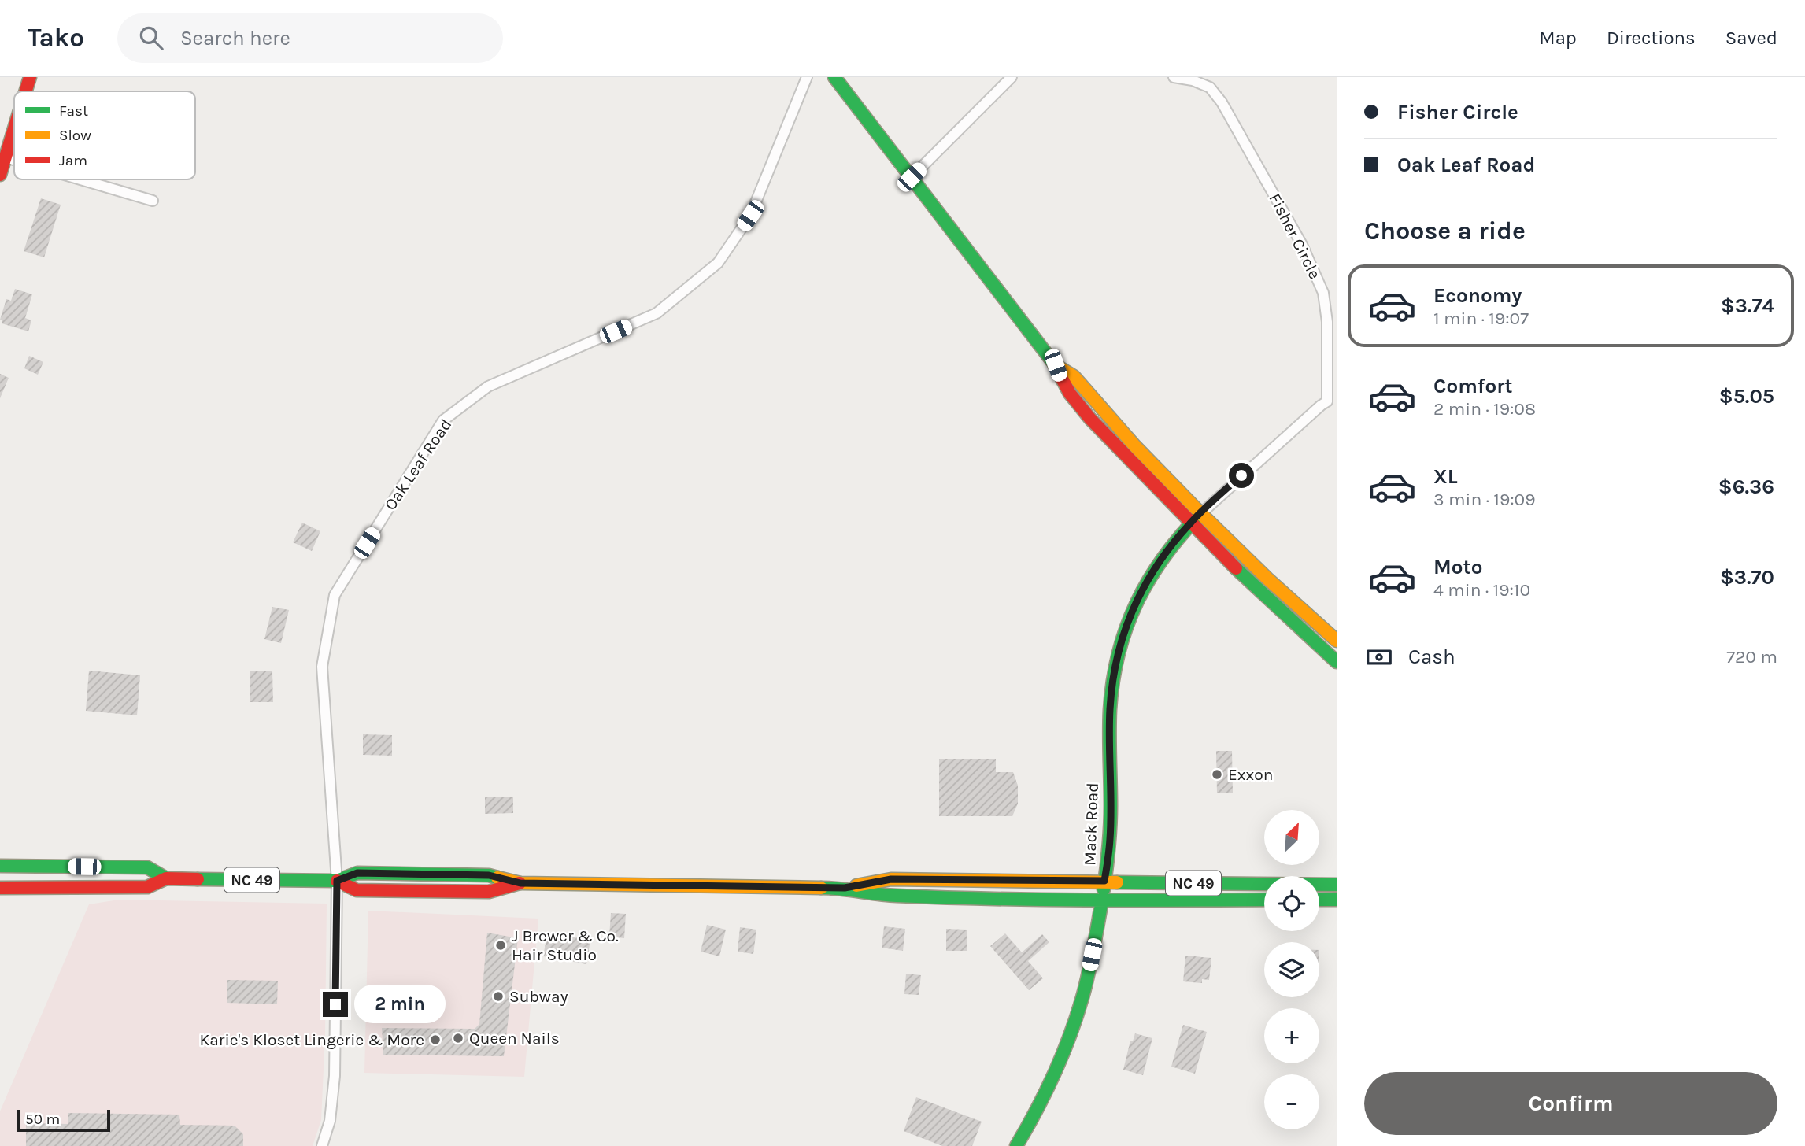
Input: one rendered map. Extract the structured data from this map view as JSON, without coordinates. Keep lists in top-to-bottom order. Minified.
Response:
{"streets":{"main road":["Mack Road","NC 49"],"street":["Fisher Circle","Oak Leaf Road"]},"crossings":[["Fisher Circle","Mack Road"],["Oak Leaf Road","NC 49"],["Mack Road","NC 49"]],"places":["Exxon","J Brewer & Co. Hair Studio","Subway","Queen Nails","Karie's Kloset Lingerie & More"],"legend":["Fast","Slow","Jam"],"scale_bar":"50 m","north":"top right","page":{"header":"Tako","search":"Search here","nav":["Map","Directions","Saved"],"banner":["Fisher Circle","Oak Leaf Road"],"heading":"Choose a ride","list":[{"name":"Economy","note":"1 min · 19:07","value":"$3.74"},{"name":"Comfort","note":"2 min · 19:08","value":"$5.05"},{"name":"XL","note":"3 min · 19:09","value":"$6.36"},{"name":"Moto","note":"4 min · 19:10","value":"$3.70"}],"pay":["Cash","720 m"],"map_buttons":["+","−"],"bubble":"2 min","buttons":"Confirm","scale":"50 m"}}
